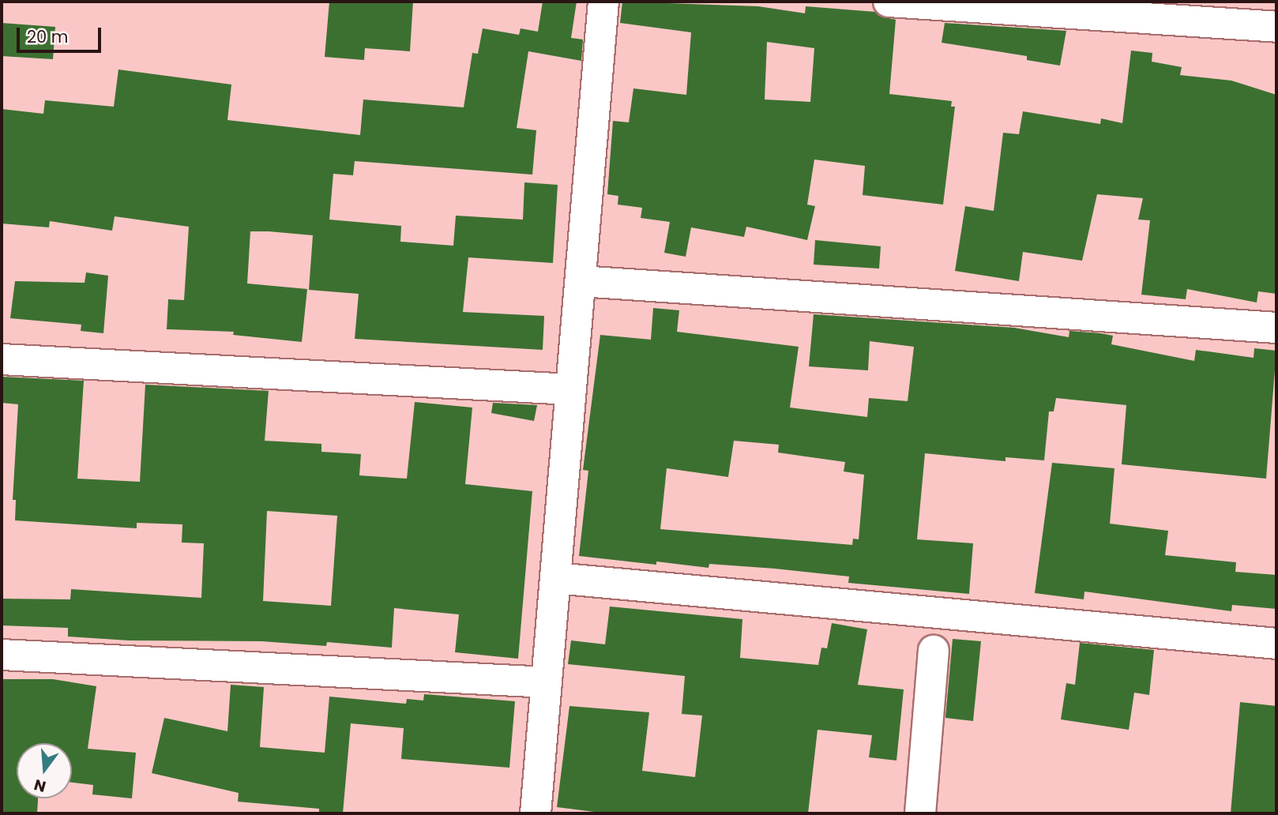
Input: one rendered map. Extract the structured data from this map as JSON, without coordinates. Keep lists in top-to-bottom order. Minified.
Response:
{"scale_bar":"20 m","north":"bottom"}
